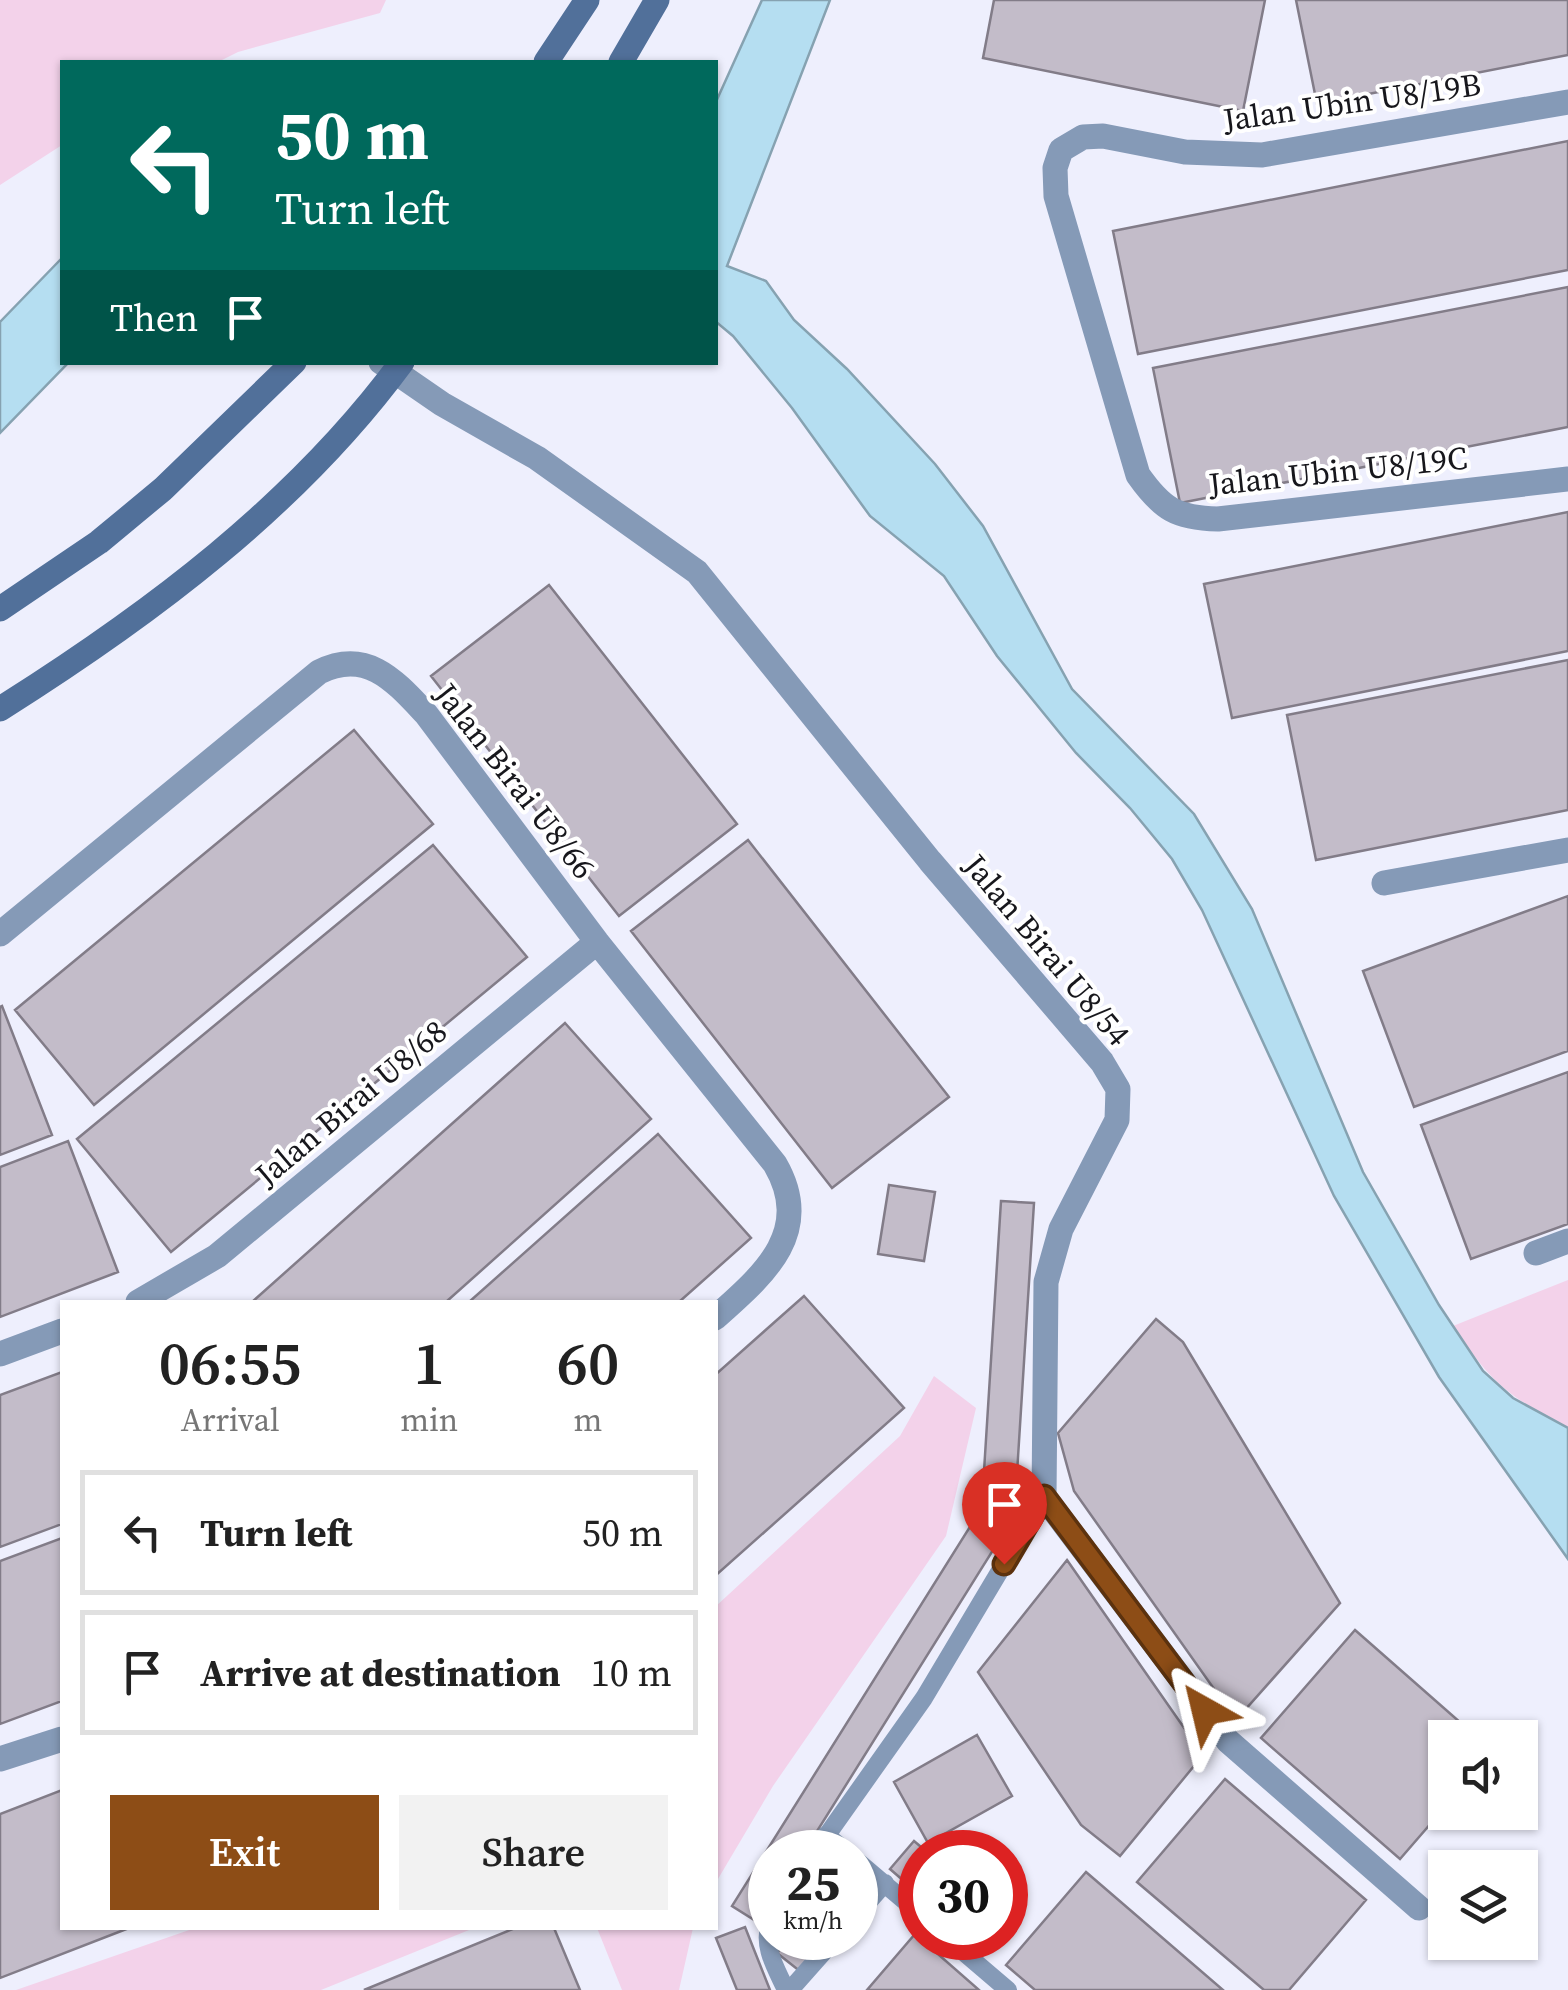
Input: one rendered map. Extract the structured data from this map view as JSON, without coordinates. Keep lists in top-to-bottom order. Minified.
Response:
{"streets":{"street":["Jalan Ubin U8/19B","Jalan Ubin U8/19C","Jalan Birai U8/66","Jalan Birai U8/54","Jalan Birai U8/68"]},"crossings":[["Jalan Ubin U8/19B","Jalan Ubin U8/19C"],["Jalan Birai U8/66","Jalan Birai U8/68"]],"page":{"turn":["50 m","Turn left"],"then":"Then","eta":["06:55","Arrival","1","min","60","m"],"list":[{"name":"Turn left","value":"50 m"},{"name":"Arrive at destination","value":"10 m"}],"buttons":["Exit","Share"],"speed":"25 km/h","limit":"30"}}
